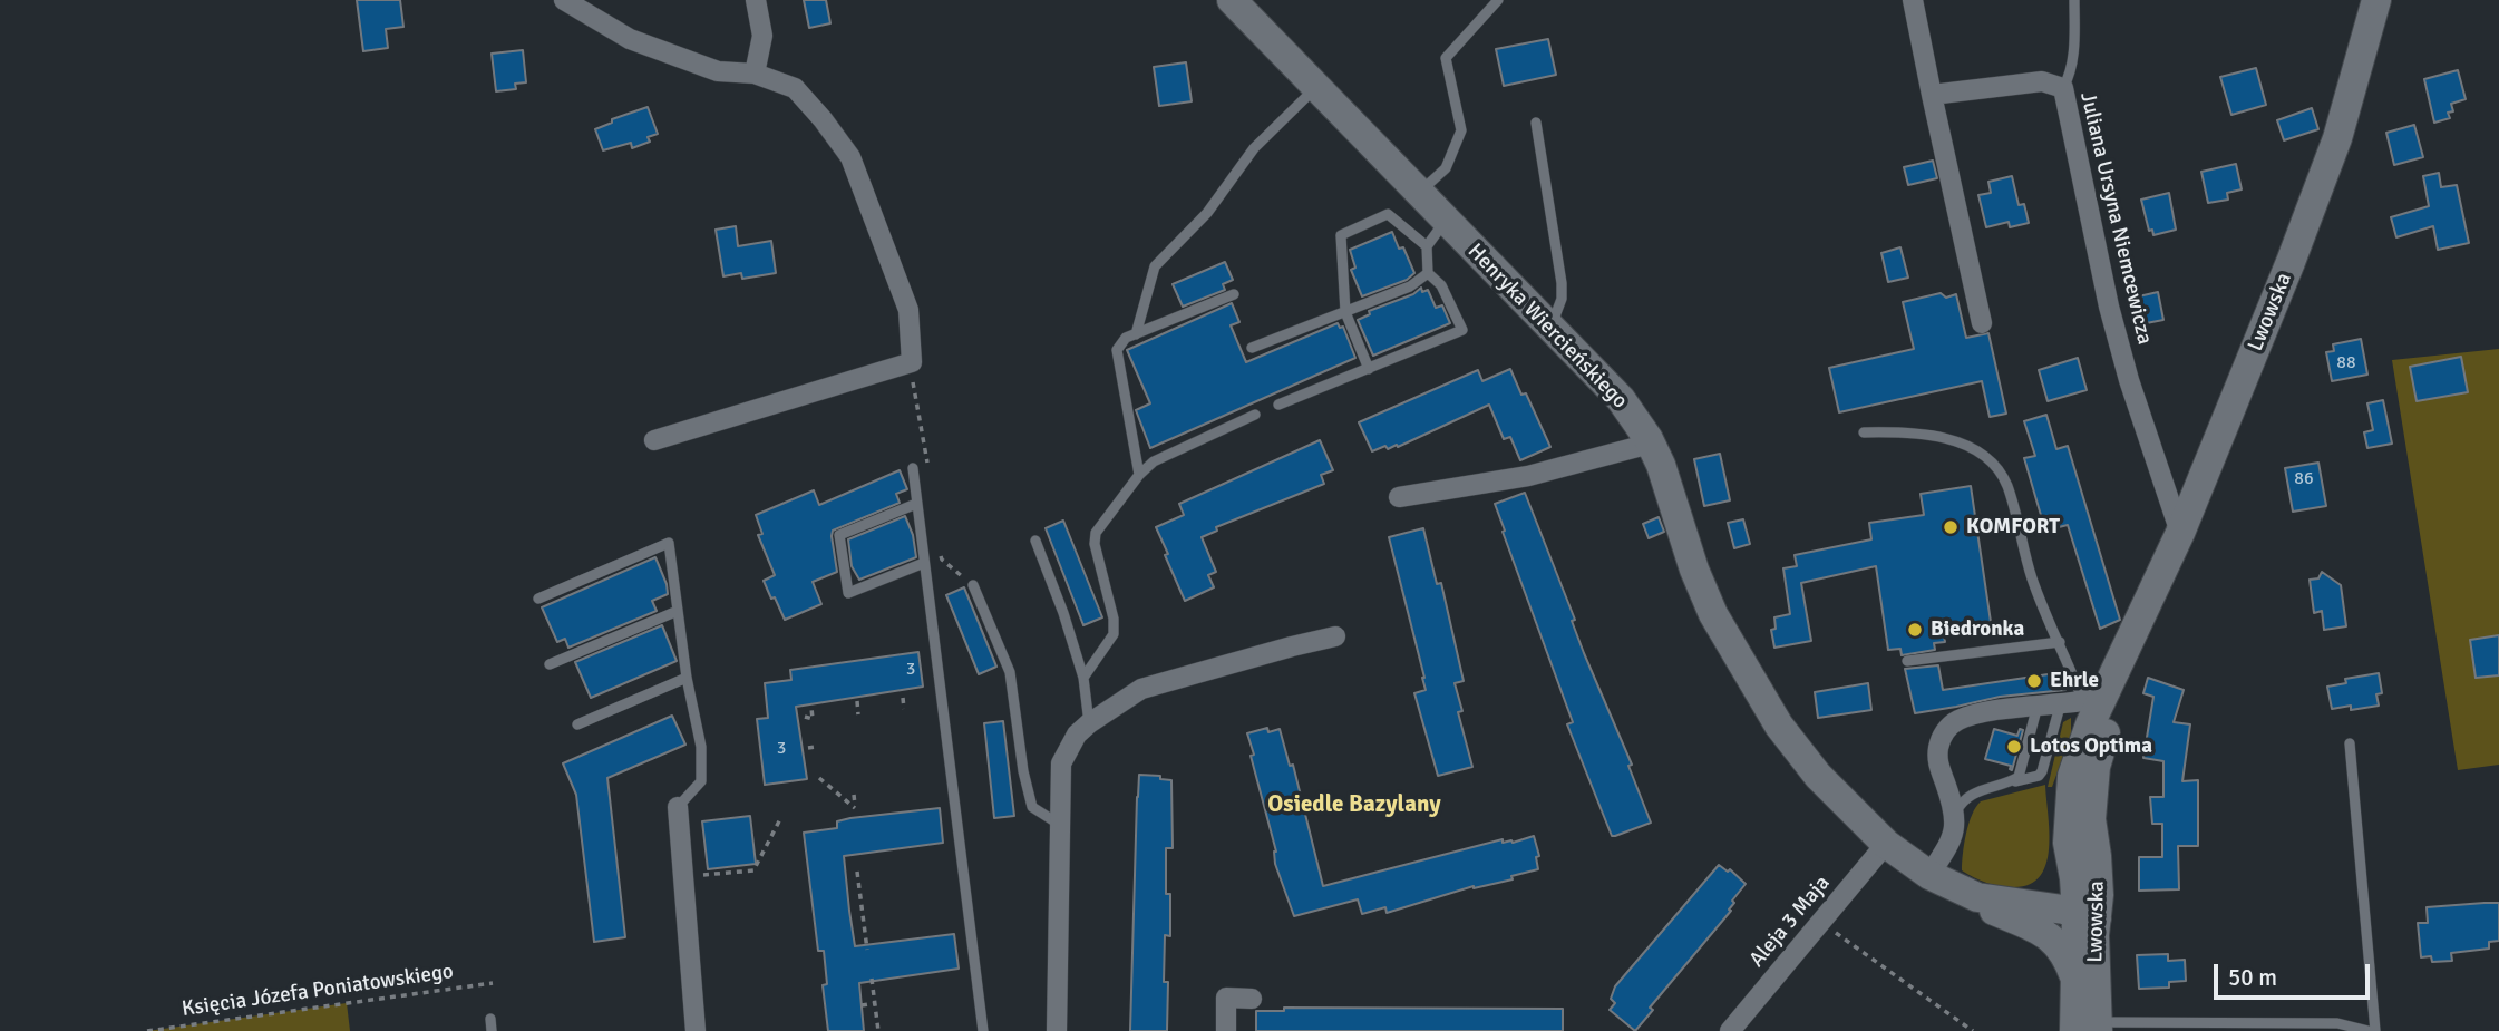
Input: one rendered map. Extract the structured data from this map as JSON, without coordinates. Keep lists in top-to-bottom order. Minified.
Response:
{"streets":{"street":["Juliana Ursyna Niemcewicza","Lwowska","Henryka Wiercieńskiego","Aleja 3 Maja"],"path":["Księcia Józefa Poniatowskiego"]},"crossings":[["Juliana Ursyna Niemcewicza","Lwowska"],["Lwowska","Henryka Wiercieńskiego"],["Henryka Wiercieńskiego","Aleja 3 Maja"]],"districts":["Osiedle Bazylany"],"places":["KOMFORT","Biedronka","Ehrle","Lotos Optima"],"house_numbers":["88","86","3","3"],"scale_bar":"50 m"}
